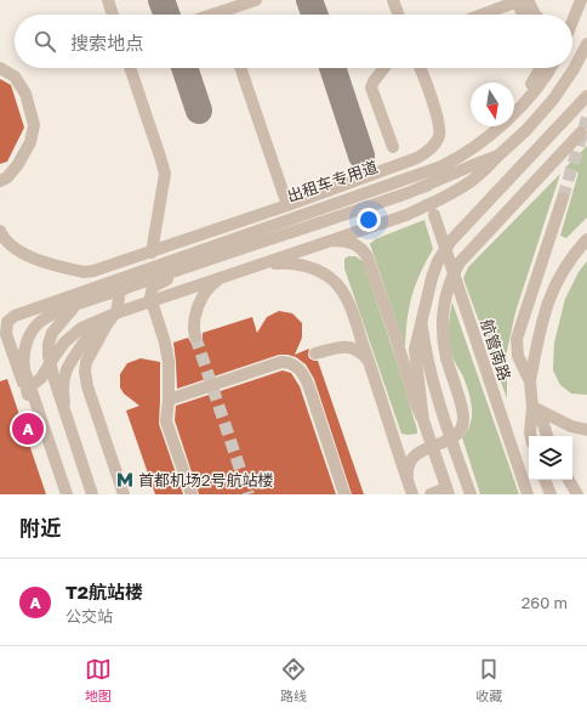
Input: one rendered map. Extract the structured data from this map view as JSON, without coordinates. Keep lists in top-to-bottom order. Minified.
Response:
{"streets":{"street":["出租车专用道","航管南路"]},"places":{"metro station":["首都机场2号航站楼"]},"north":"bottom","page":{"search":"搜索地点","pins":"A","heading":"附近","list":[{"mark":"A","name":"T2航站楼","note":"公交站","value":"260 m"}],"nav":["地图","路线","收藏"]}}
